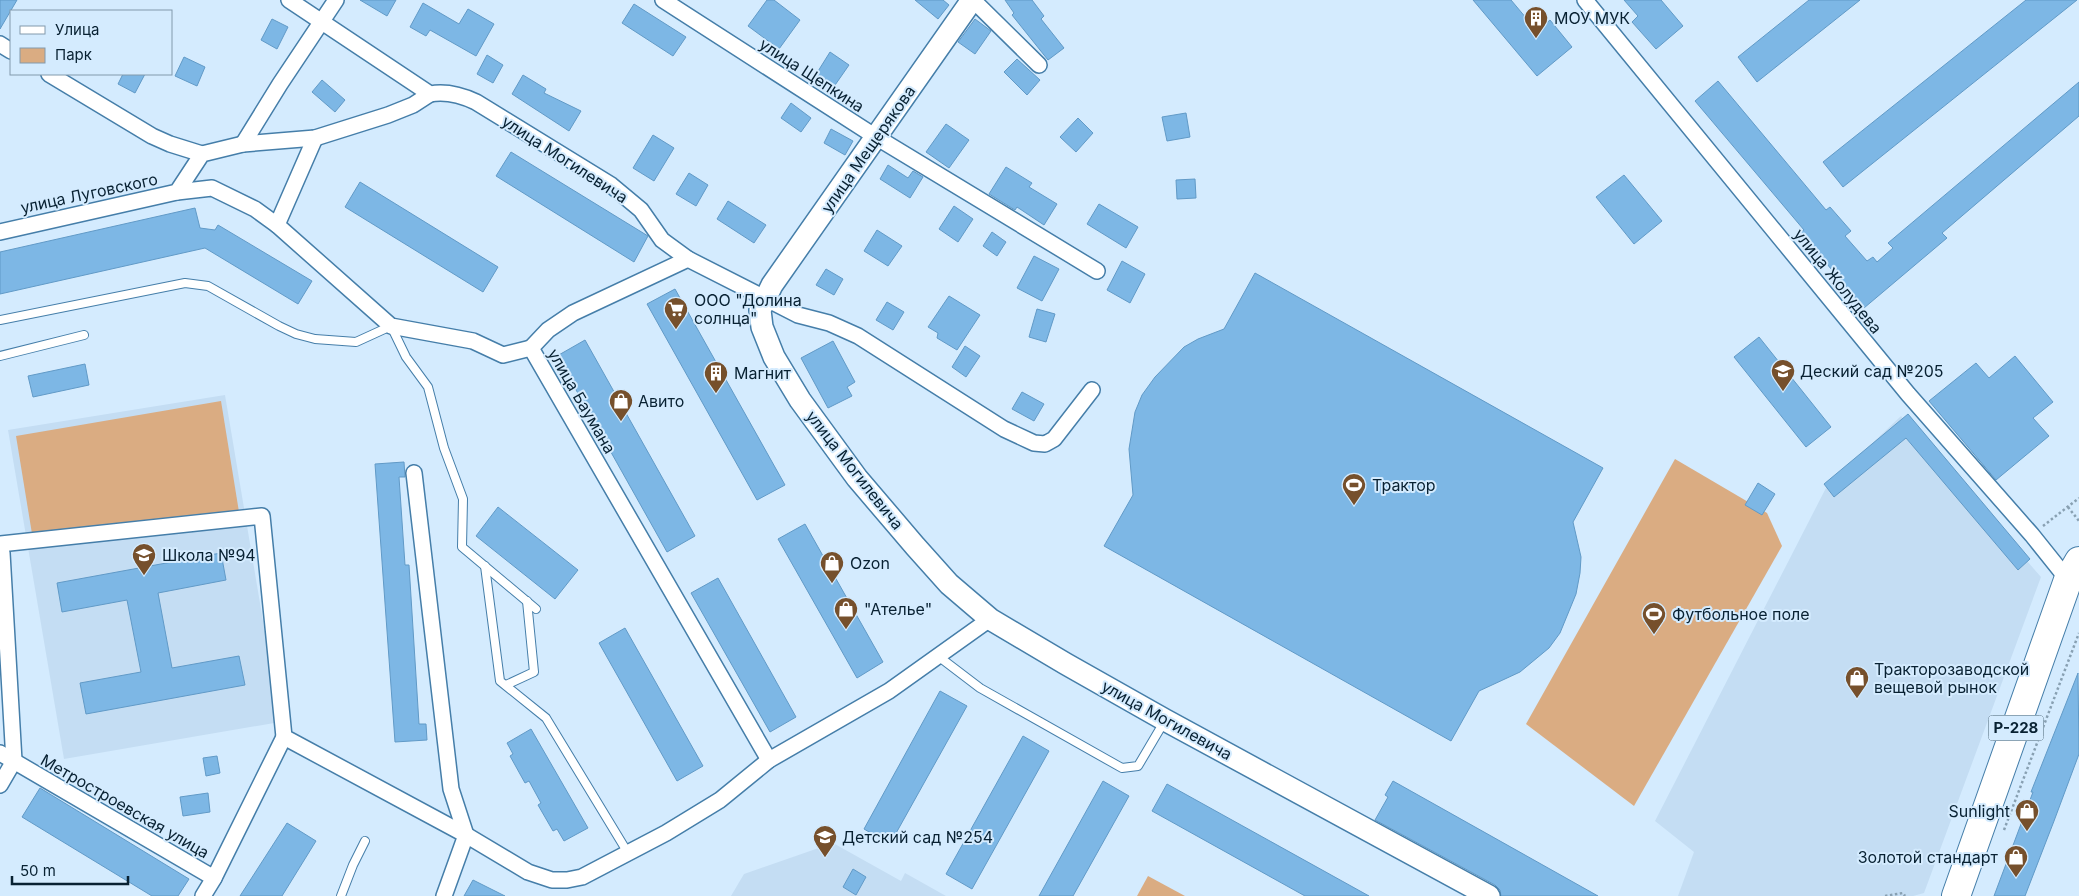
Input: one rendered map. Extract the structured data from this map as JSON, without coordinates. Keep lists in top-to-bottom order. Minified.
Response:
{"streets":{"highway":["Р-228"],"street":["улица Щепкина","улица Мещерякова","улица Могилевича","улица Луговского","улица Жолудева","улица Баумана","Метростроевская улица"]},"crossings":[["улица Щепкина","улица Мещерякова"],["улица Мещерякова","улица Могилевича"],["улица Жолудева","Р-228"]],"places":{"building":["МОУ МУК","Магнит"],"supermarket":["ООО \"Долина солнца\""],"school or university":["Деский сад №205","Школа №94","Детский сад №254"],"shop":["Авито","Ozon","\"Ателье\"","Тракторозаводской вещевой рынок","Sunlight","Золотой стандарт"],"sports":["Трактор","Футбольное поле"]},"legend":["Улица","Парк"],"scale_bar":"50 m"}
